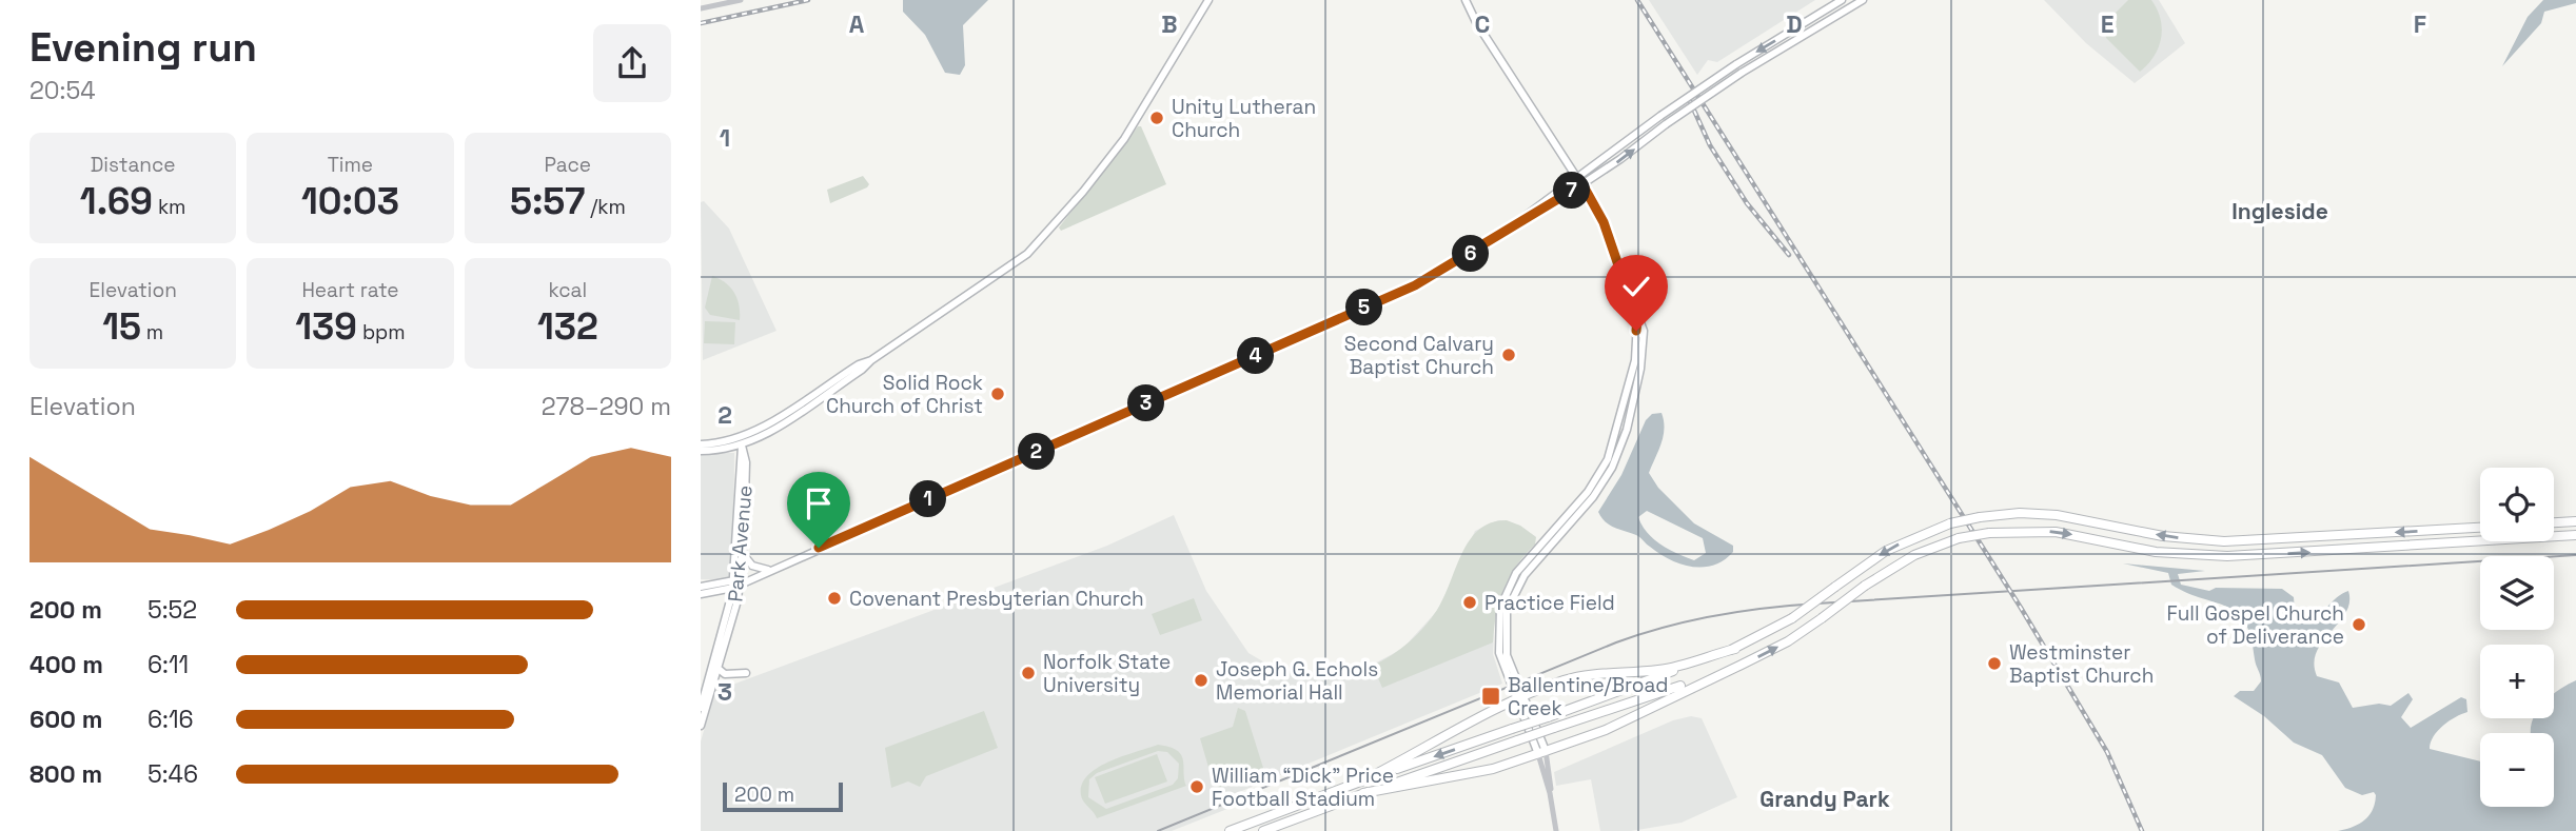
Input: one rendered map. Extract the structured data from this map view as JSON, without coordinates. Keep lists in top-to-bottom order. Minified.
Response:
{"streets":{"main road":["Park Avenue"]},"districts":["Ingleside","Grandy Park"],"places":{"other":["Unity Lutheran Church","Second Calvary Baptist Church","Solid Rock Church of Christ","Covenant Presbyterian Church","Practice Field","Full Gospel Church of Deliverance","Westminster Baptist Church","Norfolk State University","Joseph G. Echols Memorial Hall","William “Dick” Price Football Stadium"],"transit":["Ballentine/Broad Creek"]},"scale_bar":"200 m","page":{"heading":["Evening run","20:54"],"stats":[["Distance","1.69 km"],["Time","10:03"],["Pace","5:57 /km"],["Elevation","15 m"],["Heart rate","139 bpm"],["kcal","132"]],"pins":["7","6","5","4","3","2","1"],"chart":["Elevation","278–290 m"],"map_buttons":["+","−"],"list":[{"name":"200 m","note":"5:52"},{"name":"400 m","note":"6:11"},{"name":"600 m","note":"6:16"},{"name":"800 m","note":"5:46"}],"scale":"200 m"},"grid":{"columns":["A","B","C","D","E","F"],"rows":["1","2","3"]}}
